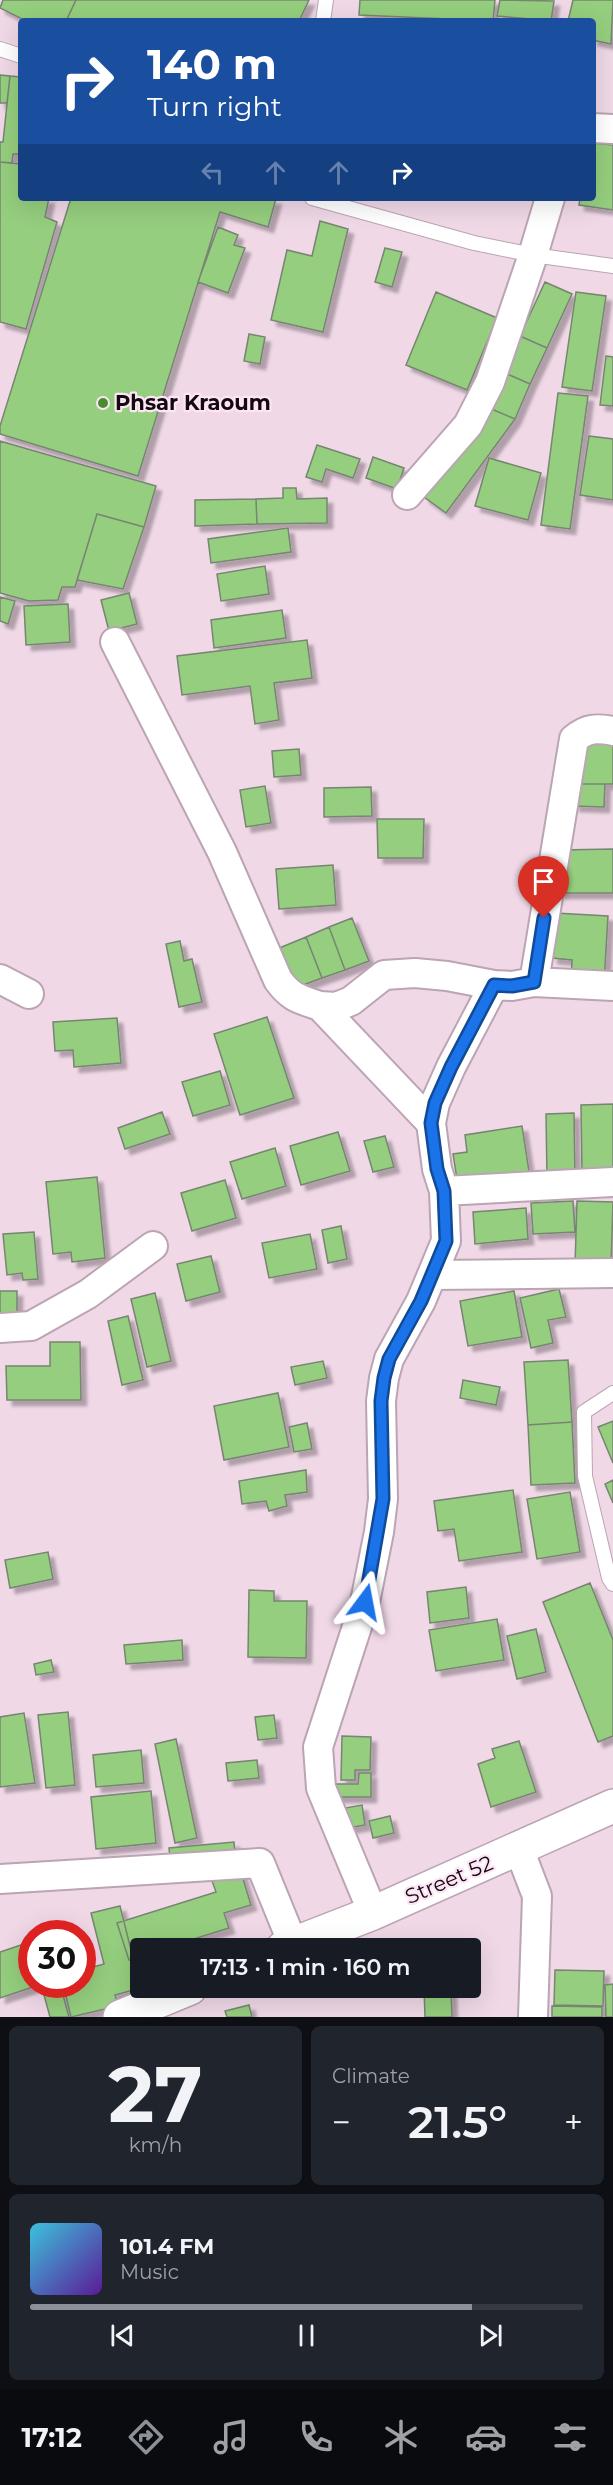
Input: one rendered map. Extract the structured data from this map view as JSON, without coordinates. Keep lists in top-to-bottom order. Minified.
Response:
{"streets":{"street":["Street 52"]},"places":["Phsar Kraoum"],"page":{"turn":["140 m","Turn right"],"limit":"30","trip":"17:13 · 1 min · 160 m","tile":[["27","km/h"],"Climate"],"heat":["−","21.5°","+"],"song":["101.4 FM","Music"],"tabs":"17:12"}}
